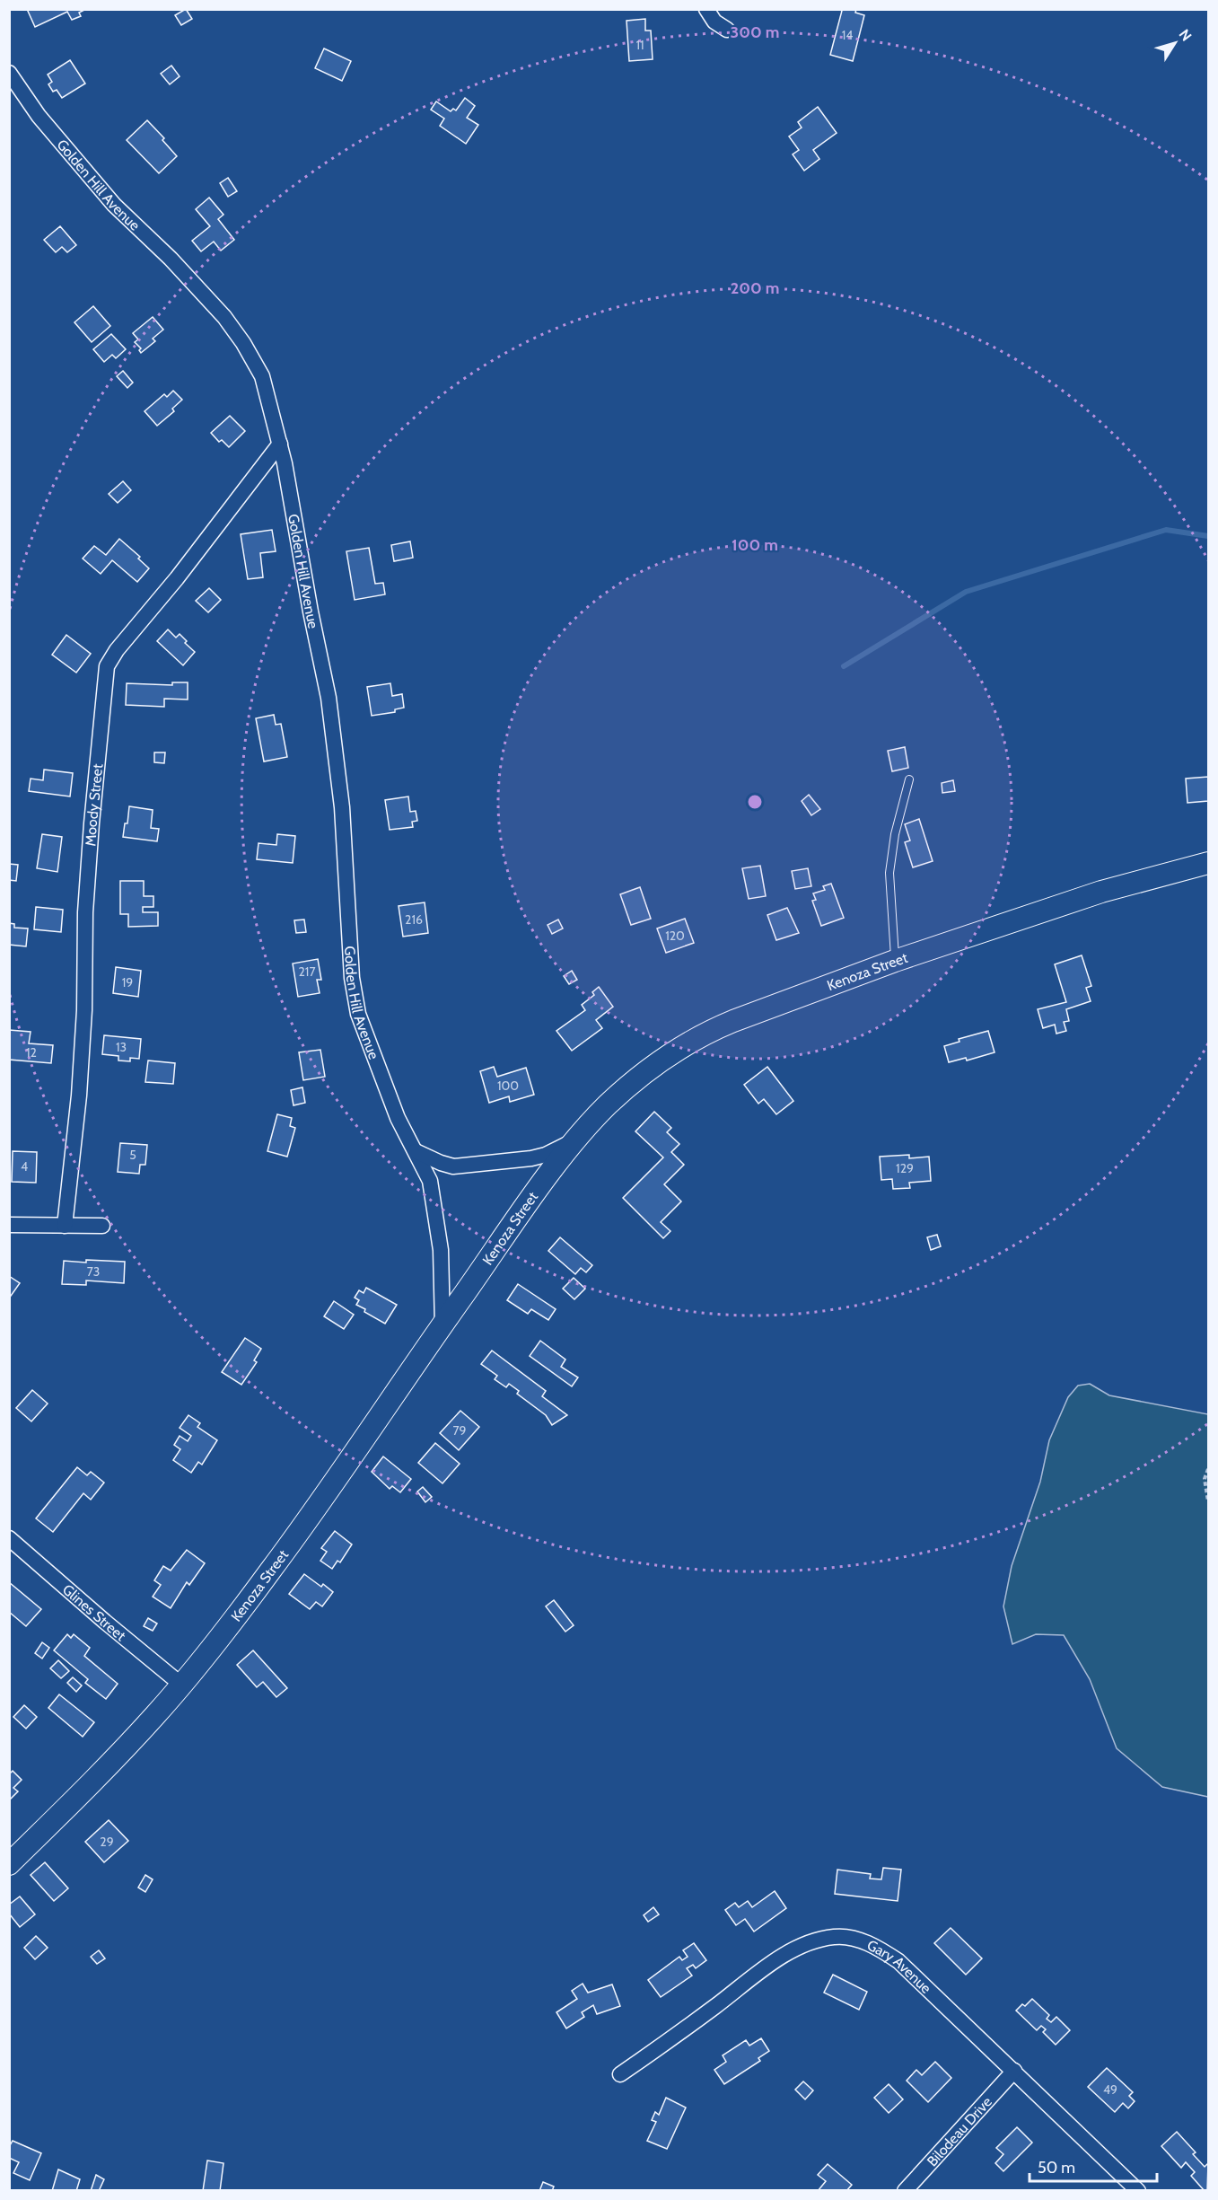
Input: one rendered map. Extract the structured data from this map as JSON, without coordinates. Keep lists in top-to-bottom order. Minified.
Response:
{"streets":{"street":["Golden Hill Avenue","Moody Street","Kenoza Street","Glines Street","Gary Avenue","Bilodeau Drive"]},"crossings":[["Golden Hill Avenue","Moody Street"],["Golden Hill Avenue","Kenoza Street"],["Kenoza Street","Glines Street"],["Gary Avenue","Bilodeau Drive"]],"house_numbers":["14","11","216","120","217","19","13","12","100","5","4","129","73","79","29","49"],"scale_bar":"50 m","north":"top right","rings":["300 m","200 m","100 m"]}
